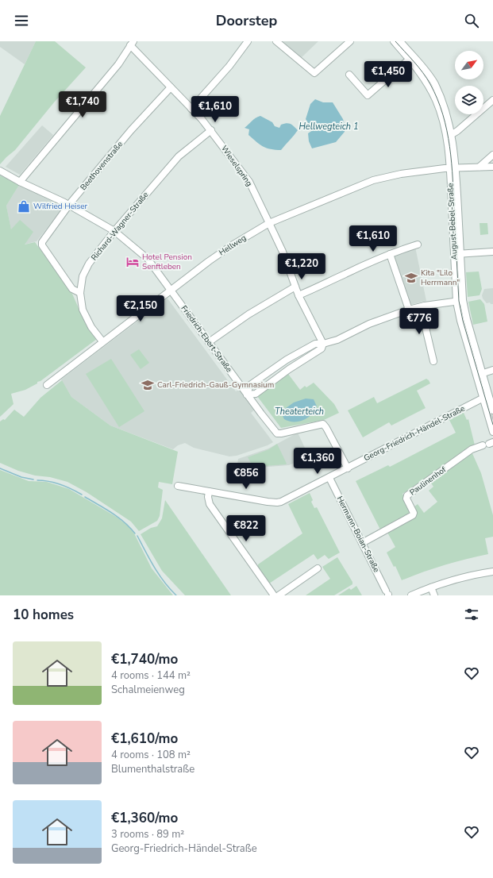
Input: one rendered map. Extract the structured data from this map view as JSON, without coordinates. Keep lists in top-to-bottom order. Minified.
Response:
{"streets":{"street":["Beethovenstraße","Wieselspring","August-Bebel-Straße","Richard-Wagner-Straße","Hellweg","Friedrich-Ebert-Straße","Georg-Friedrich-Händel-Straße","Paulinenhof","Hermann-Boian-Straße"]},"crossings":[["Beethovenstraße","Wieselspring"],["Beethovenstraße","Richard-Wagner-Straße"],["Beethovenstraße","Friedrich-Ebert-Straße"],["Wieselspring","Richard-Wagner-Straße"],["Wieselspring","Hellweg"],["August-Bebel-Straße","Hellweg"],["August-Bebel-Straße","Georg-Friedrich-Händel-Straße"],["Richard-Wagner-Straße","Hellweg"],["Richard-Wagner-Straße","Friedrich-Ebert-Straße"],["Hellweg","Friedrich-Ebert-Straße"],["Friedrich-Ebert-Straße","Georg-Friedrich-Händel-Straße"],["Georg-Friedrich-Händel-Straße","Hermann-Boian-Straße"],["Paulinenhof","Hermann-Boian-Straße"]],"water":["Hellwegteich 1","Theaterteich"],"places":{"shop":["Wilfried Heiser"],"hotel":["Hotel Pension Senftleben"],"school or university":["Kita \"Lilo Herrmann\"","Carl-Friedrich-Gauß-Gymnasium"]},"north":"top right","page":{"header":"Doorstep","price":["€1,450","€1,740","€1,610","€1,610","€1,220","€2,150","€776","€1,360","€856","€822"],"heading":"10 homes","list":[{"name":"€1,740/mo","note":"4 rooms · 144 m² · Schalmeienweg"},{"name":"€1,610/mo","note":"4 rooms · 108 m² · Blumenthalstraße"},{"name":"€1,360/mo","note":"3 rooms · 89 m² · Georg-Friedrich-Händel-Straße"}]}}
